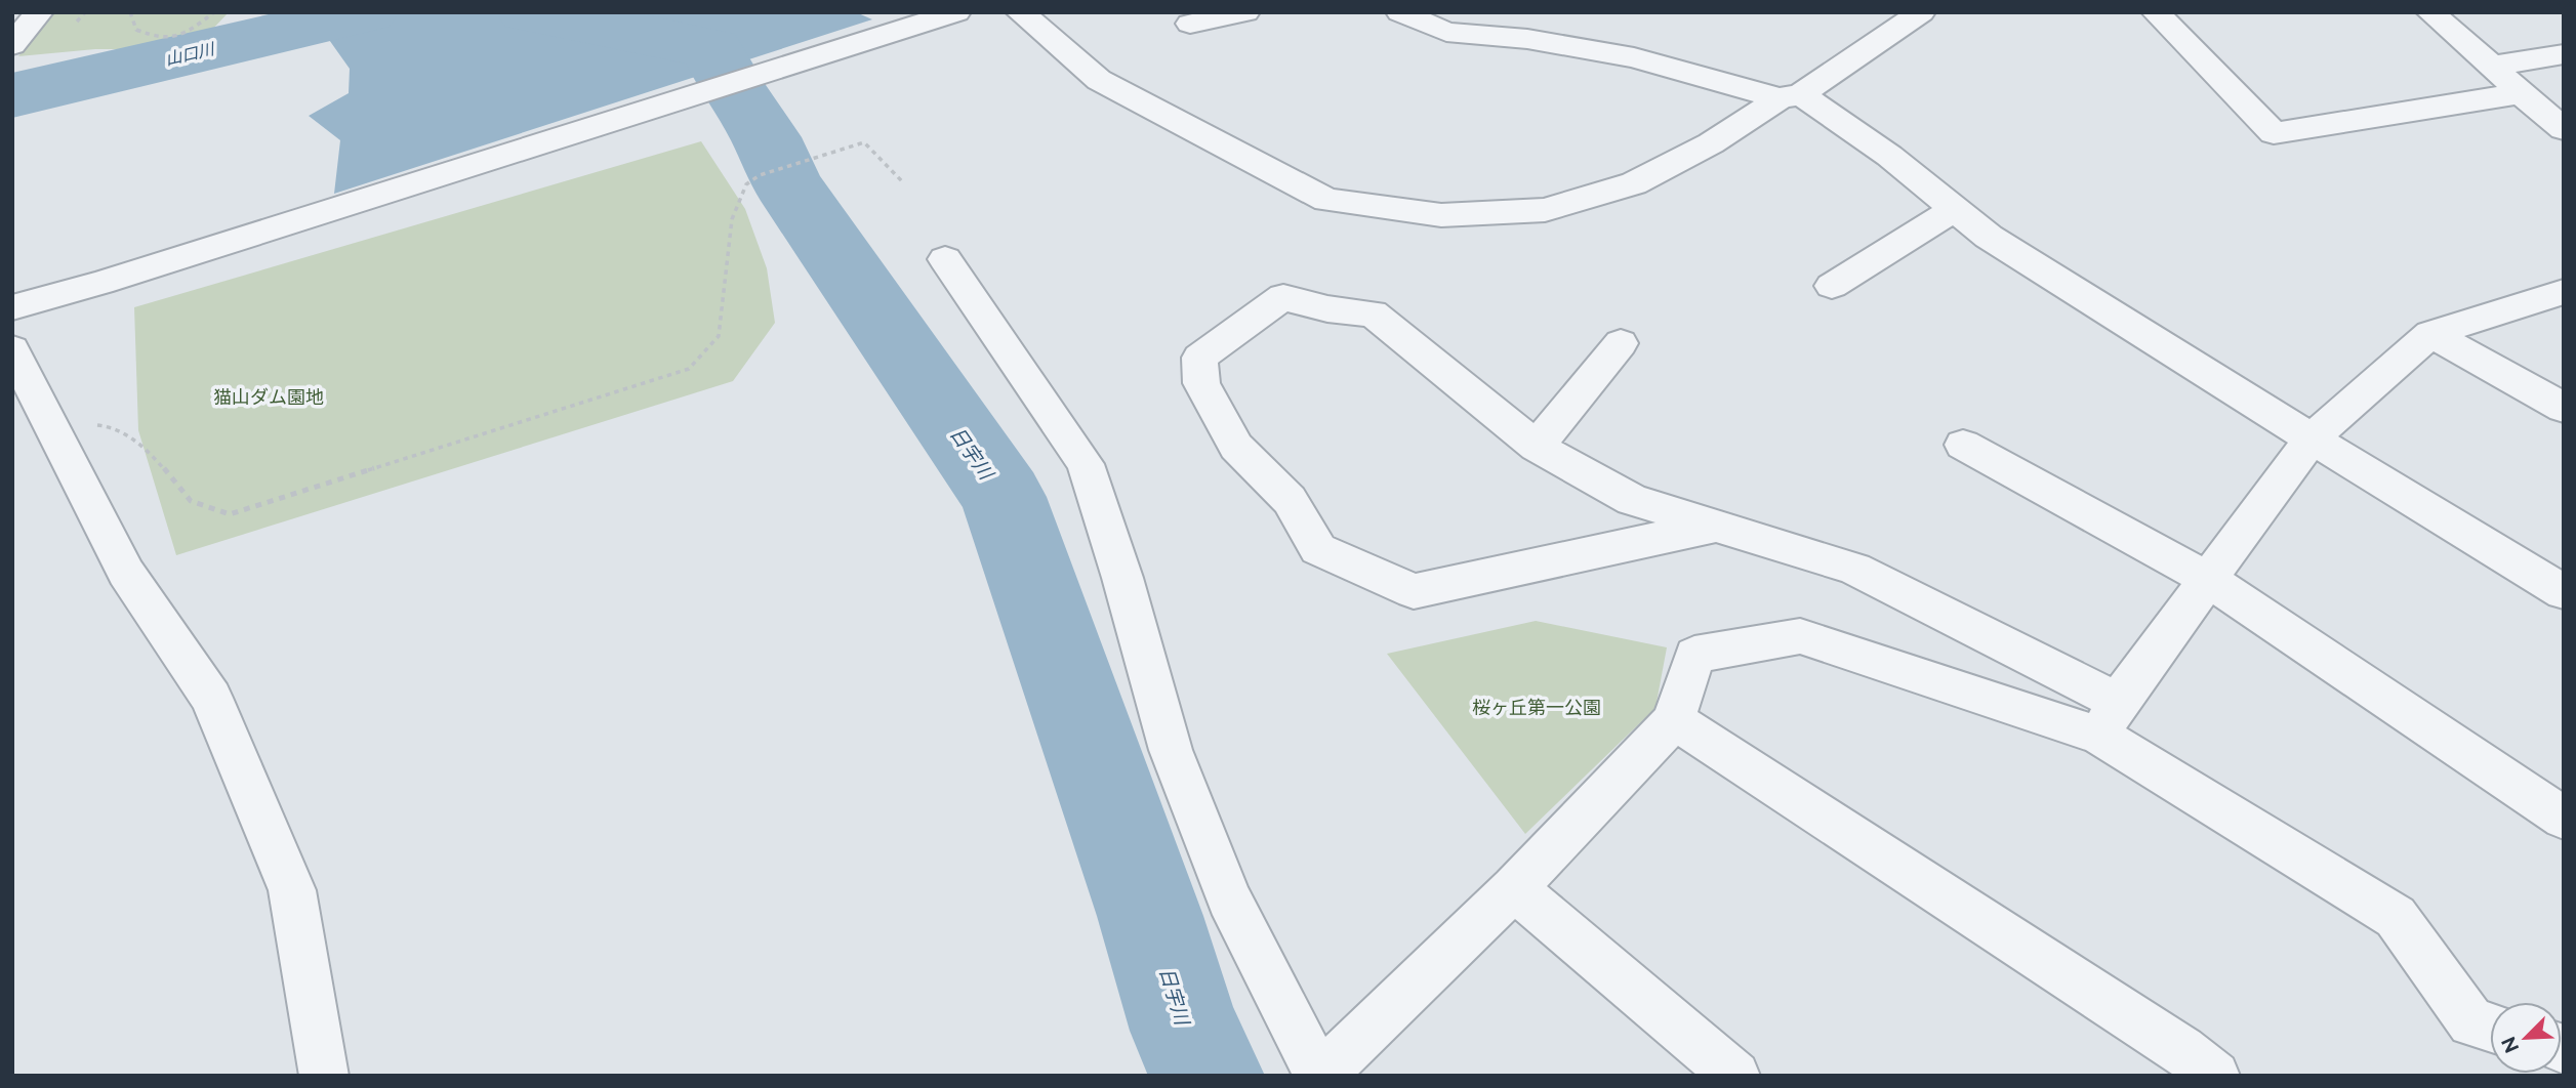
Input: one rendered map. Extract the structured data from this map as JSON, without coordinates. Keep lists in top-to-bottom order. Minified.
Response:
{"water":["山口川","日宇川"],"parks":["猫山ダム園地","桜ヶ丘第一公園"],"north":"bottom left"}
